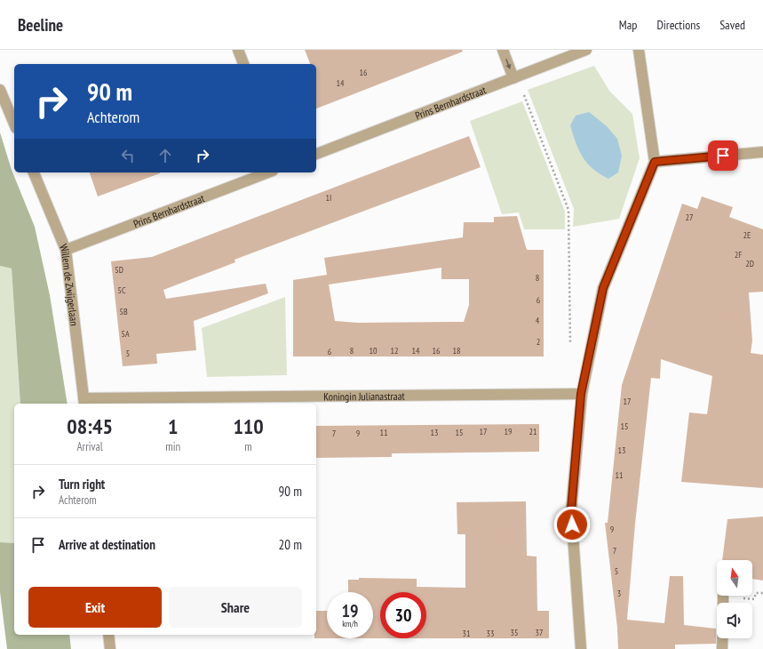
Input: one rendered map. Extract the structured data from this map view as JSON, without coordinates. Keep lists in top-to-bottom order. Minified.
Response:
{"streets":{"street":["Prins Bernhardstraat","Willem de Zwijgerlaan","Koningin Julianastraat"]},"crossings":[["Prins Bernhardstraat","Willem de Zwijgerlaan"],["Willem de Zwijgerlaan","Koningin Julianastraat"]],"house_numbers":["16","14","1I","27","2E","2F","2D","5D","8","5C","6","5B","4","5A","2","8","10","12","14","16","18","6","5","17","15","17","19","21","11","13","15","7","9","13","11","9","7","5","3","35","37","31","33"],"north":"top","page":{"header":"Beeline","nav":["Map","Directions","Saved"],"turn":["90 m","Achterom"],"eta":["08:45","Arrival","1","min","110","m"],"list":[{"name":"Turn right","note":"Achterom","value":"90 m"},{"name":"Arrive at destination","value":"20 m"}],"buttons":["Exit","Share"],"speed":"19 km/h","limit":"30"}}
